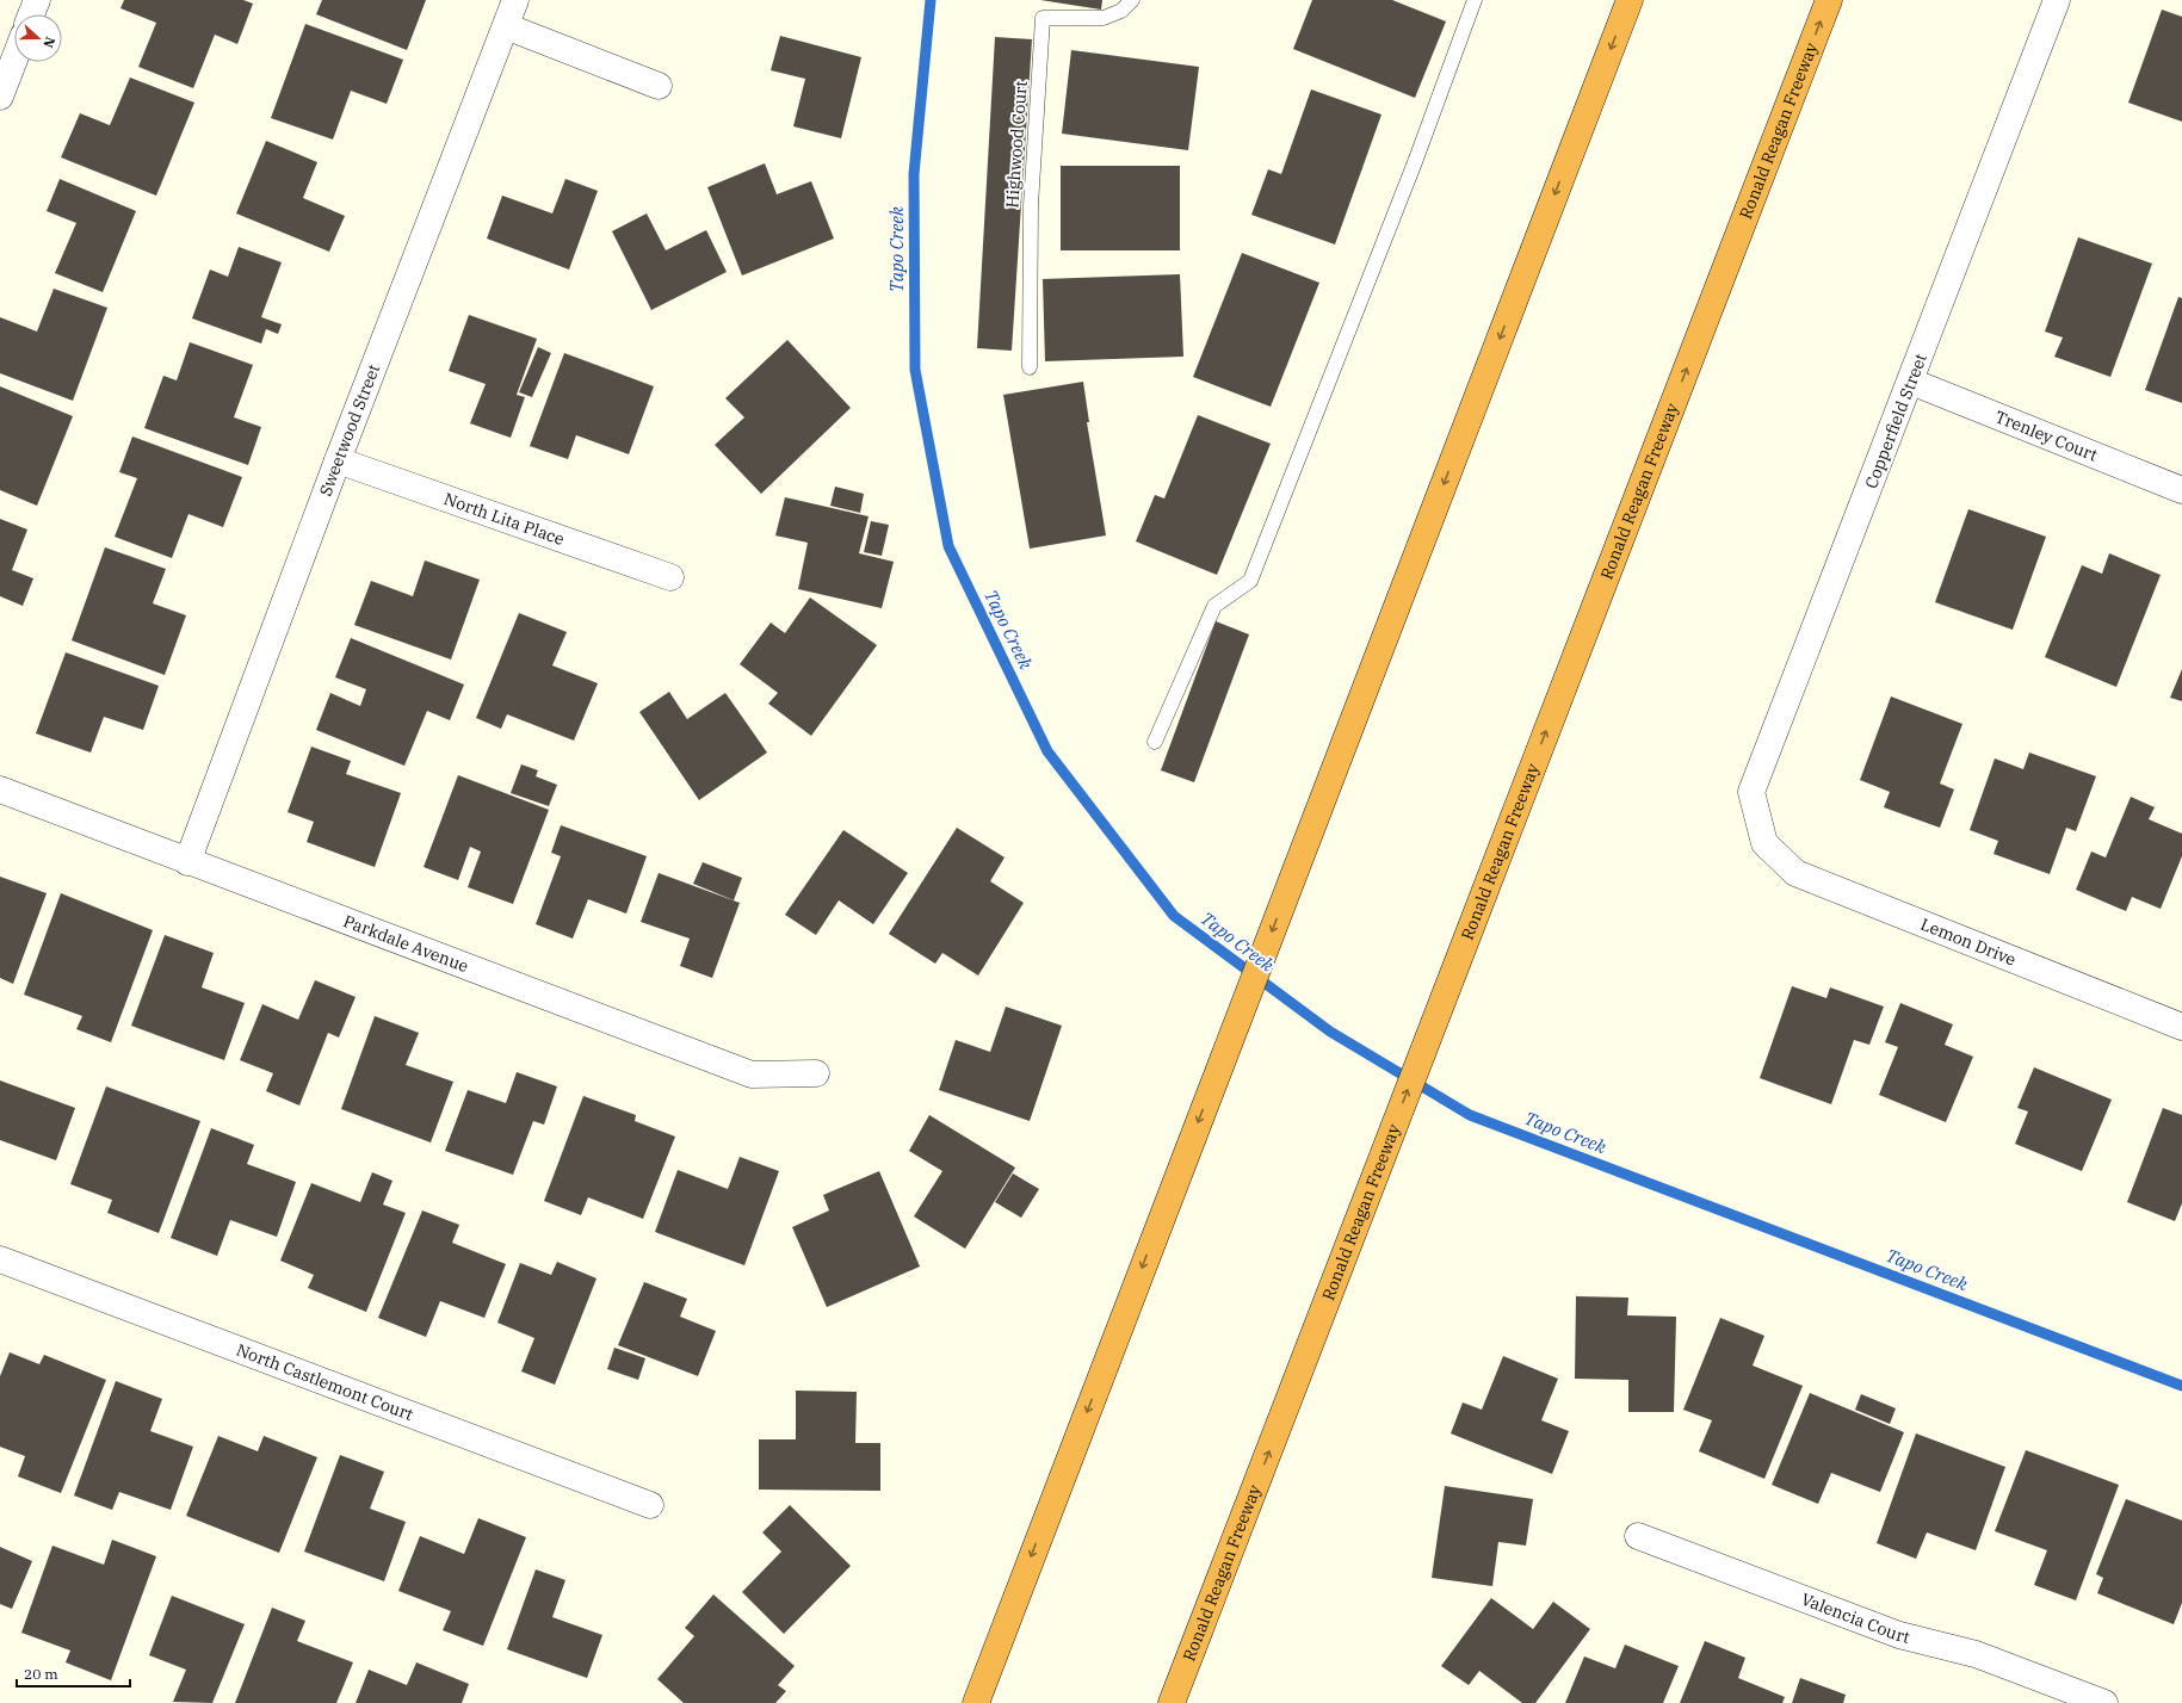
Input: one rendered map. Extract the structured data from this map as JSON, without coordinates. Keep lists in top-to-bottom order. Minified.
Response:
{"streets":{"highway":["Ronald Reagan Freeway"],"street":["Copperfield Street","Sweetwood Street","Trenley Court","North Lita Place","Lemon Drive","Parkdale Avenue","North Castlemont Court","Valencia Court"],"lane":["Highwood Court"]},"crossings":[["Copperfield Street","Trenley Court"],["Copperfield Street","Lemon Drive"],["Sweetwood Street","North Lita Place"],["Sweetwood Street","Parkdale Avenue"]],"water":["Tapo Creek"],"scale_bar":"20 m","north":"right"}
